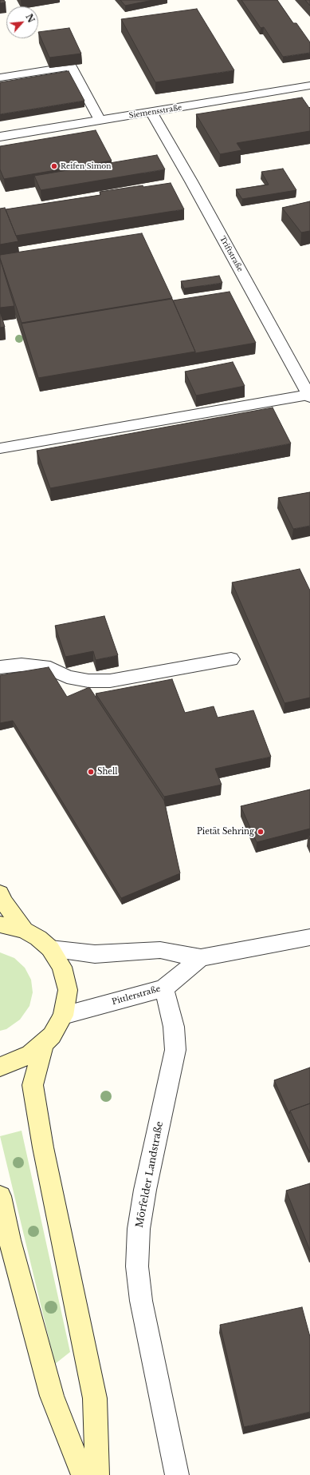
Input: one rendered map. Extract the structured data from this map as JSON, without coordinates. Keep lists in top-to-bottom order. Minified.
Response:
{"streets":{"street":["Siemensstraße","Triftstraße","Pittlerstraße","Mörfelder Landstraße"]},"crossings":[["Siemensstraße","Triftstraße"],["Pittlerstraße","Mörfelder Landstraße"]],"places":["Reifen Simon","Shell","Pietät Sehring"],"north":"top right"}
